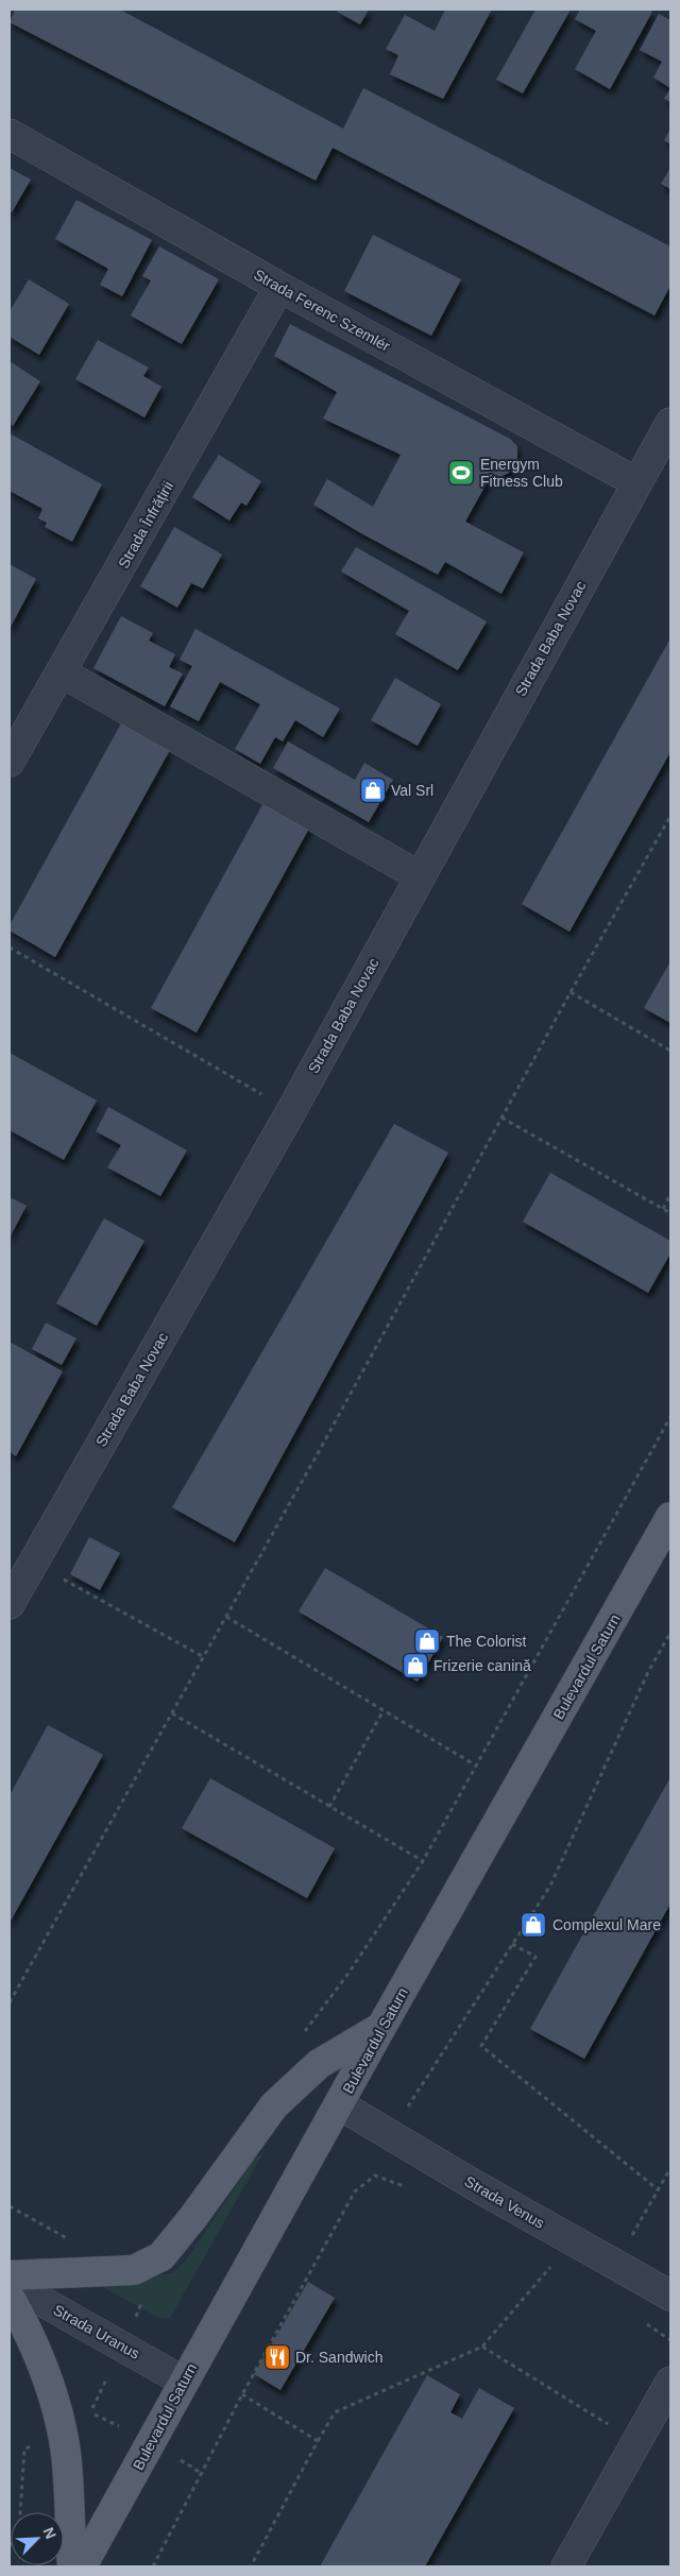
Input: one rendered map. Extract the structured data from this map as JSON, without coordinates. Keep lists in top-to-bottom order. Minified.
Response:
{"streets":{"main road":["Bulevardul Saturn"],"street":["Strada Ferenc Szemlér","Strada Înfrățirii","Strada Baba Novac","Strada Venus","Strada Uranus"]},"crossings":[["Strada Ferenc Szemlér","Strada Înfrățirii"],["Strada Ferenc Szemlér","Strada Baba Novac"],["Bulevardul Saturn","Strada Venus"],["Bulevardul Saturn","Strada Uranus"]],"places":{"sports":["Energym Fitness Club"],"shop":["Val Srl","The Colorist","Frizerie canină","Complexul Mare"],"restaurant":["Dr. Sandwich"]},"north":"top right"}
